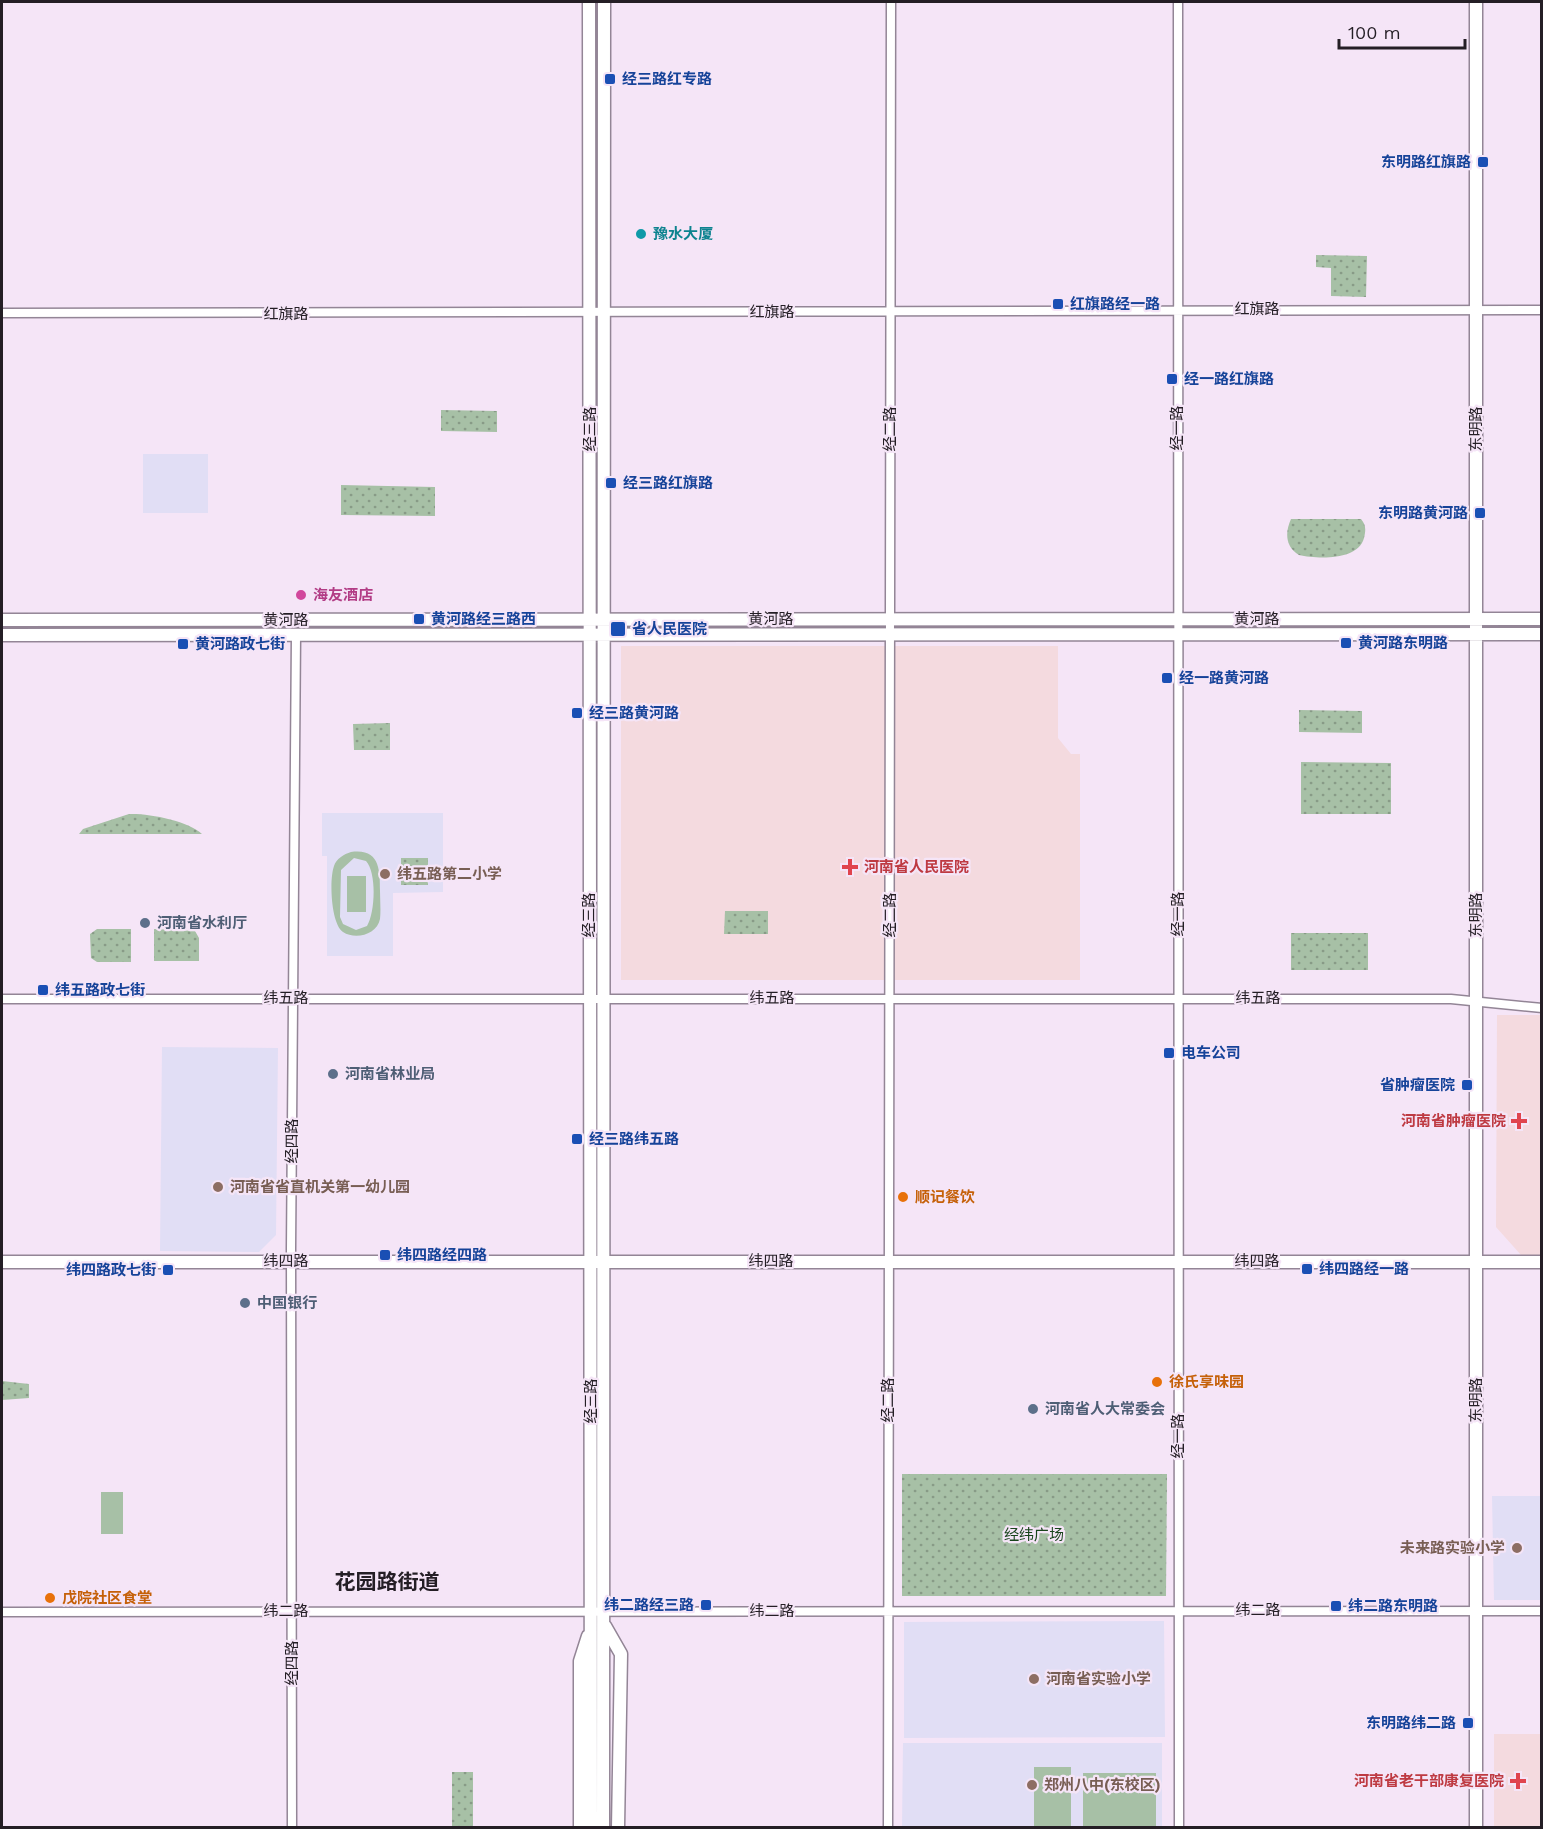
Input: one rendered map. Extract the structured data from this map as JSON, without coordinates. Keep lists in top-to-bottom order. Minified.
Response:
{"streets":{"main road":["经三路","东明路","黄河路","纬四路"],"street":["红旗路","经一路","经二路","纬五路","经四路","纬二路"]},"crossings":[["红旗路","经一路"],["红旗路","经三路"],["红旗路","经二路"],["红旗路","东明路"],["经一路","黄河路"],["经一路","纬五路"],["经一路","纬四路"],["经一路","纬二路"],["经三路","黄河路"],["经三路","纬五路"],["经三路","纬四路"],["经三路","纬二路"],["经二路","黄河路"],["经二路","纬五路"],["经二路","纬四路"],["经二路","纬二路"],["东明路","黄河路"],["东明路","纬五路"],["东明路","纬四路"],["东明路","纬二路"],["黄河路","经四路"],["纬五路","经四路"],["经四路","纬四路"],["经四路","纬二路"]],"districts":["花园路街道"],"parks":["经纬广场"],"places":{"transit":["经三路红专路","东明路红旗路","红旗路经一路","经一路红旗路","经三路红旗路","东明路黄河路","黄河路经三路西","省人民医院","黄河路东明路","黄河路政七街","经一路黄河路","经三路黄河路","纬五路政七街","电车公司","省肿瘤医院","经三路纬五路","纬四路经四路","纬四路经一路","纬四路政七街","纬二路经三路","纬二路东明路","东明路纬二路"],"other":["豫水大厦","海友酒店","纬五路第二小学","河南省水利厅","河南省林业局","河南省省直机关第一幼儿园","顺记餐饮","中国银行","徐氏享味园","河南省人大常委会","未来路实验小学","戊院社区食堂","河南省实验小学","郑州八中(东校区)"],"health":["河南省人民医院","河南省肿瘤医院","河南省老干部康复医院"]},"scale_bar":"100 m"}
